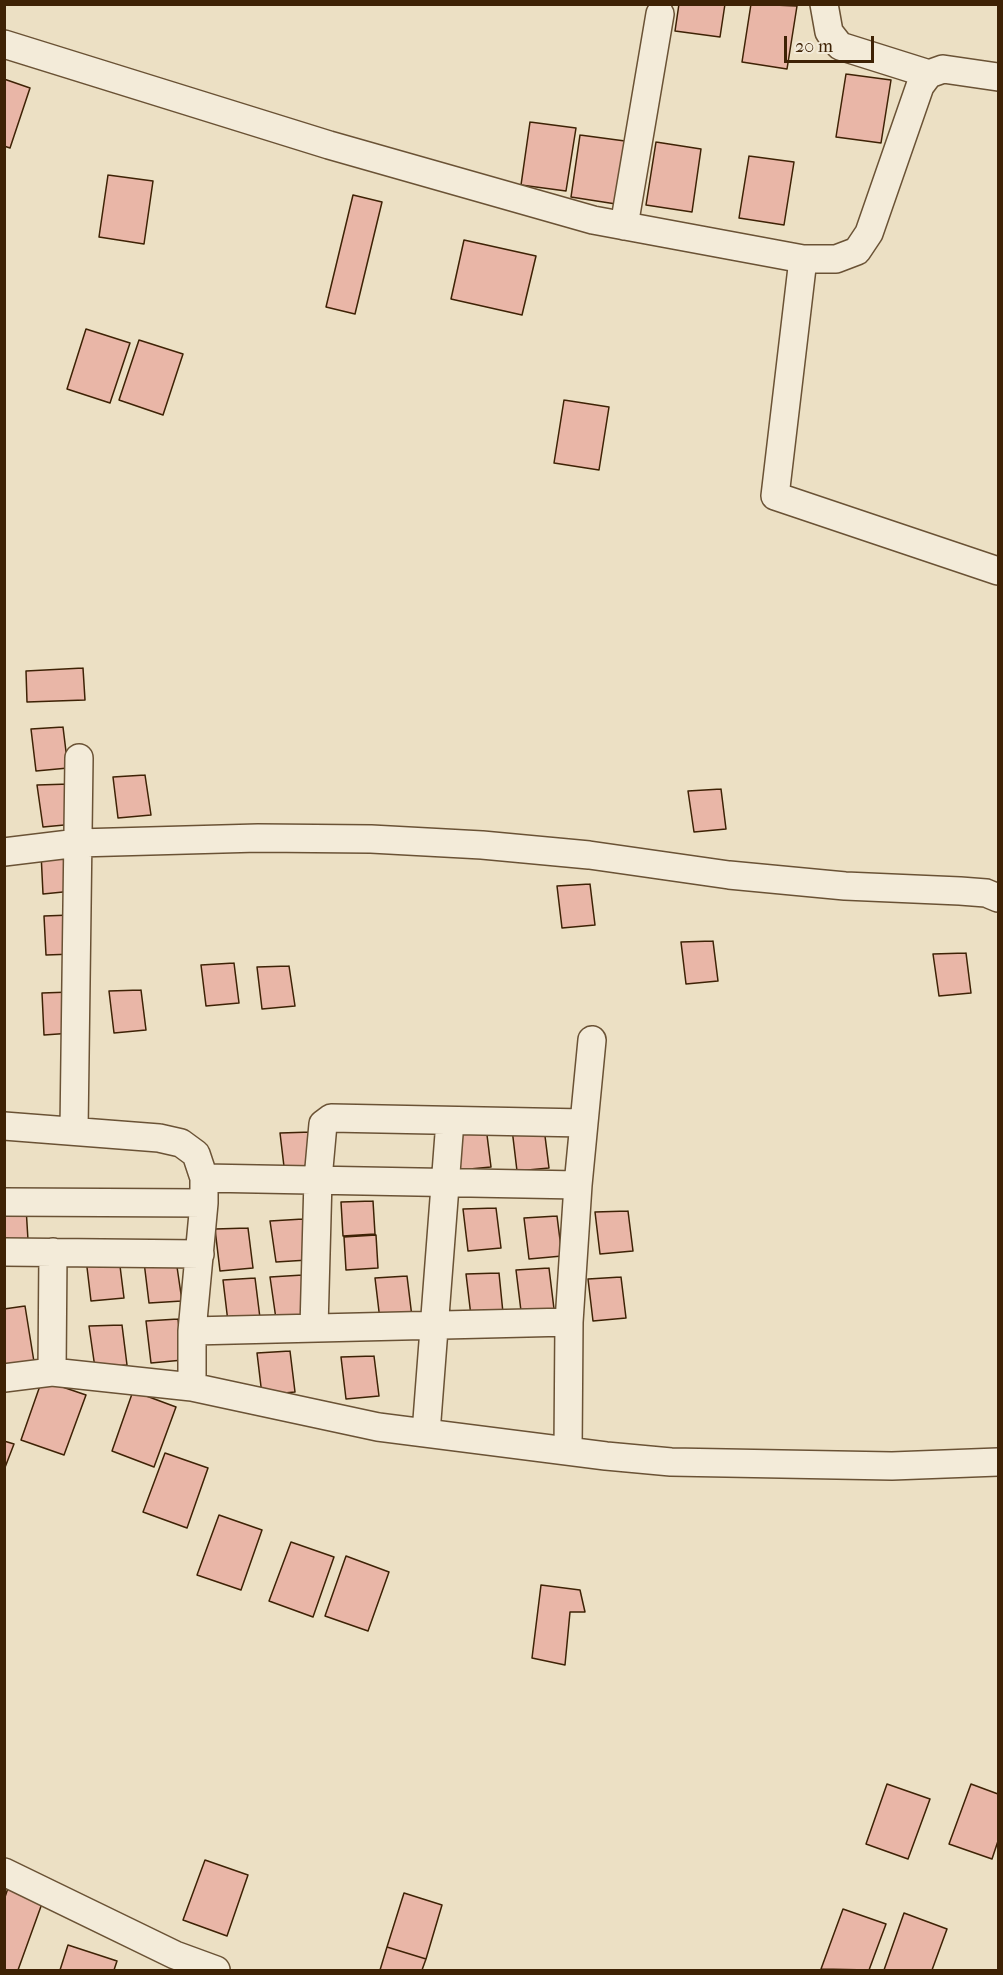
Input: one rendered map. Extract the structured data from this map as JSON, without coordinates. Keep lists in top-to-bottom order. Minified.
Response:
{"scale_bar":"20 m"}
